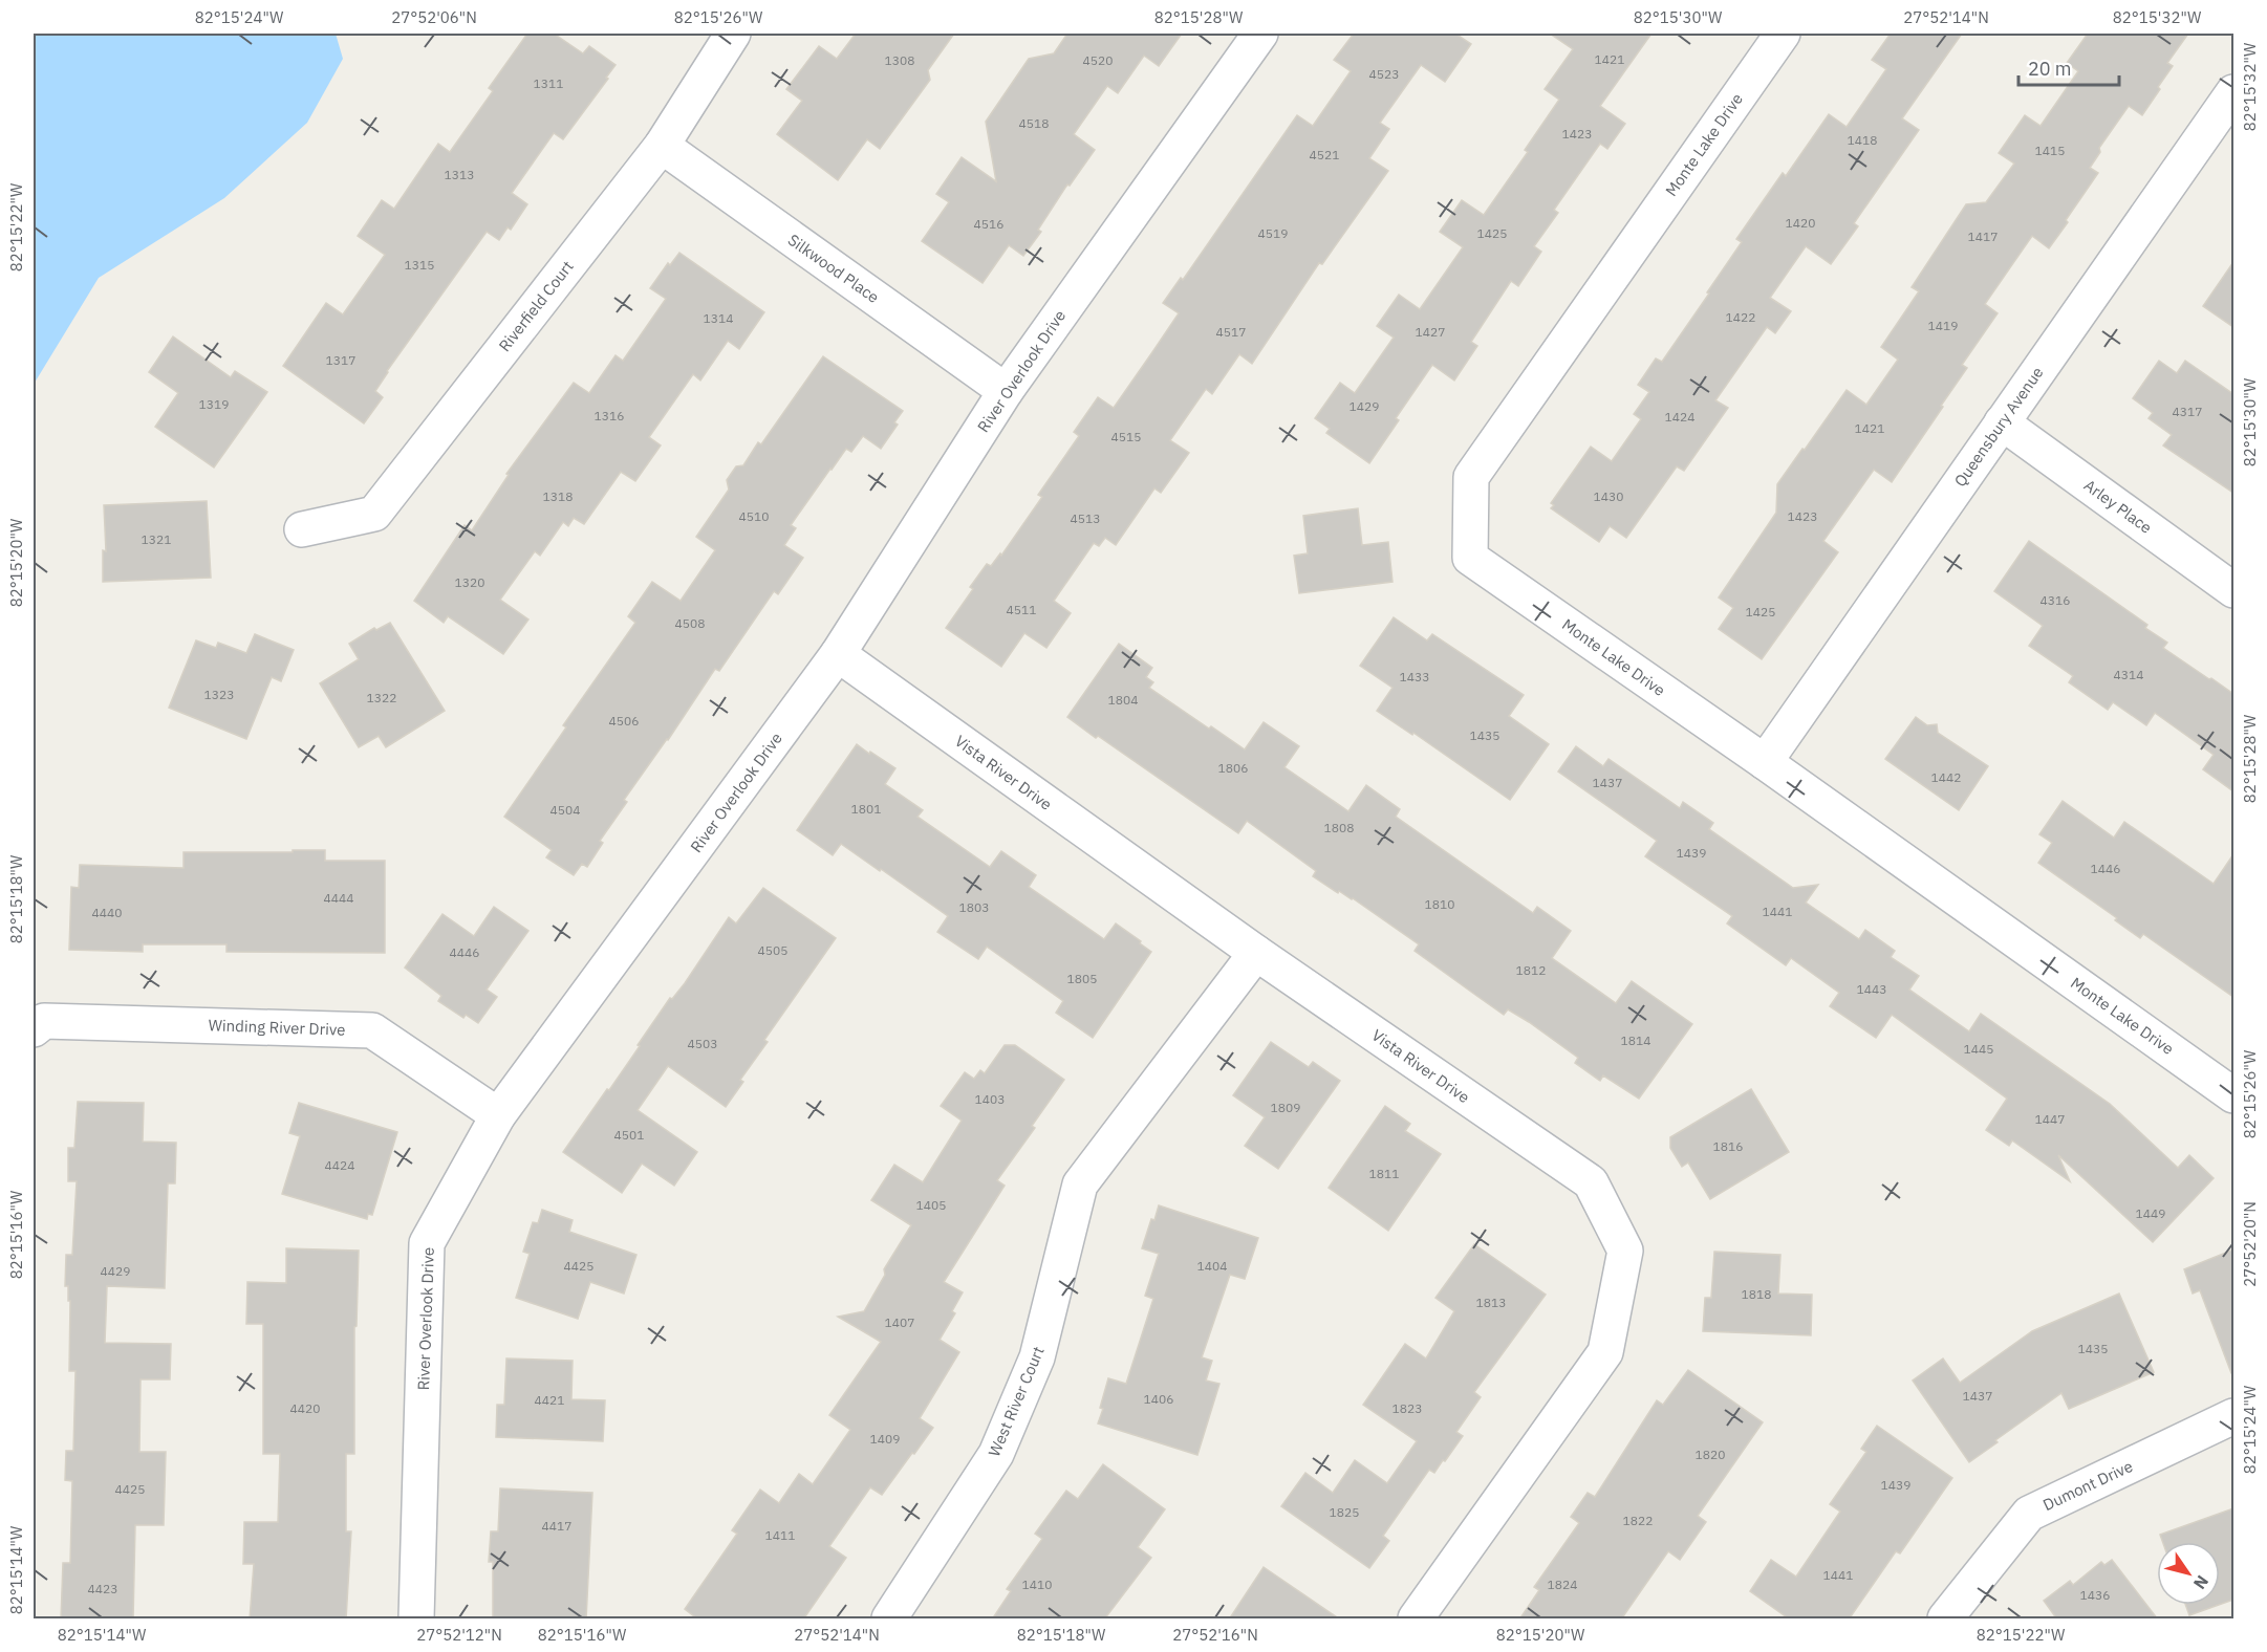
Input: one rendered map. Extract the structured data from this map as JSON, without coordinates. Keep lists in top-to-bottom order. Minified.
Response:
{"streets":{"street":["Monte Lake Drive","Silkwood Place","Riverfield Court","River Overlook Drive","Queensbury Avenue","Arley Place","Vista River Drive","Winding River Drive","West River Court","Dumont Drive"]},"crossings":[["Monte Lake Drive","Queensbury Avenue"],["Silkwood Place","Riverfield Court"],["Silkwood Place","River Overlook Drive"],["River Overlook Drive","Vista River Drive"],["River Overlook Drive","Winding River Drive"],["Queensbury Avenue","Arley Place"],["Vista River Drive","West River Court"]],"house_numbers":["1421","1308","4520","4523","1311","4518","1423","1418","1415","4521","1313","1420","4516","4519","1425","1417","1315","1422","1314","1419","4517","1427","1317","1319","1429","4317","1316","1424","1421","4515","1318","1430","4510","1423","4513","1321","1320","4316","4511","1425","4508","4314","1433","1323","1322","1804","4506","1435","1806","1442","1437","1801","4504","1808","1439","1446","4444","1810","1803","1441","4440","4505","4446","1812","1805","1443","1814","4503","1445","1403","1809","1447","4501","1816","4424","1811","1405","1449","4425","1404","4429","1818","1813","1407","1435","1437","1406","4421","4420","1823","1409","1820","1439","4425","1825","1822","4417","1411","1441","1410","1824","4423","1436"],"scale_bar":"20 m","north":"bottom right","coordinates":["82°15'24\"W","27°52'06\"N","82°15'26\"W","82°15'28\"W","82°15'30\"W","27°52'14\"N","82°15'32\"W","82°15'22\"W","82°15'20\"W","82°15'18\"W","82°15'16\"W","27°52'20\"N","82°15'14\"W","27°52'12\"N","27°52'16\"N"]}
